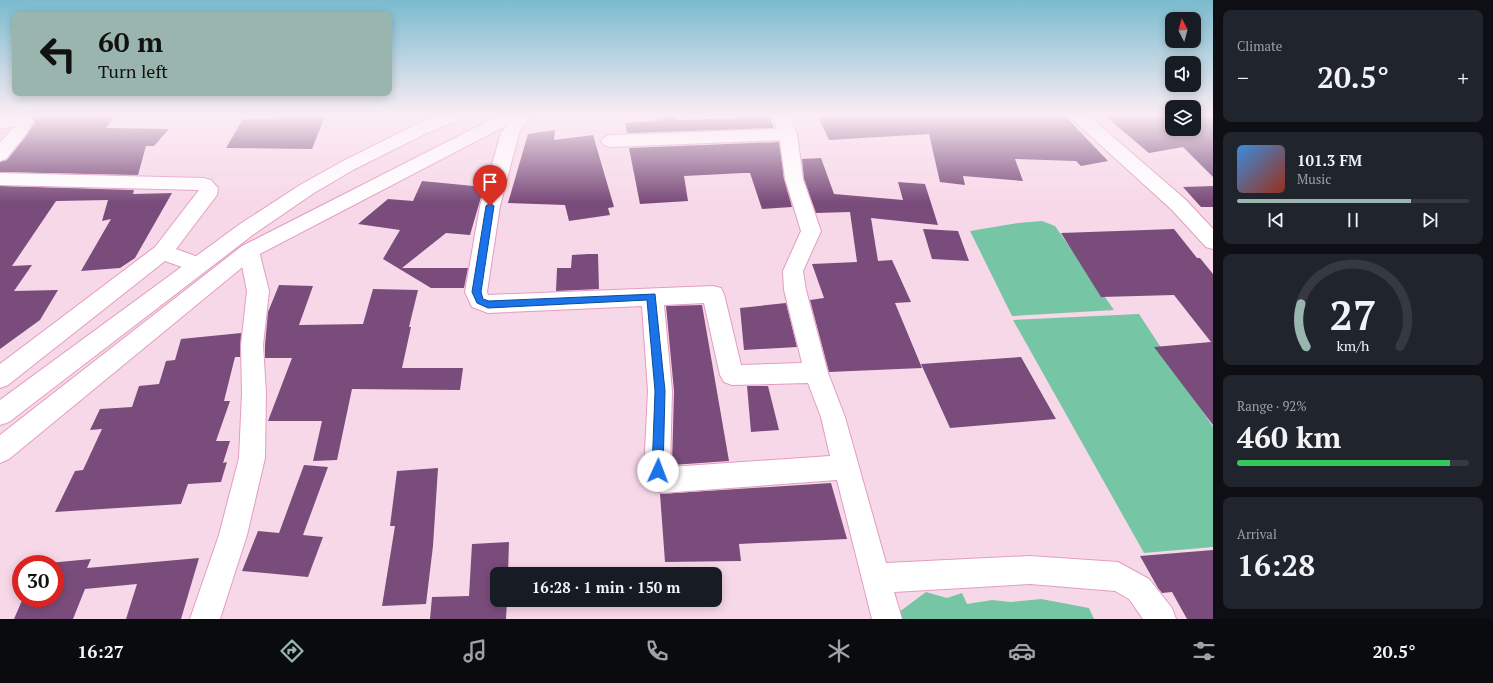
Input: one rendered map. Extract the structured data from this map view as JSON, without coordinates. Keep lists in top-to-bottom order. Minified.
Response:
{"north":"top","page":{"tile":["Climate",["Range · 92%","460 km"],["Arrival","16:28"]],"turn":["60 m","Turn left"],"heat":["−","20.5°","+"],"song":["101.3 FM","Music"],"limit":"30","trip":"16:28 · 1 min · 150 m","tabs":["16:27","20.5°"],"gauge":["27","km/h"]}}
